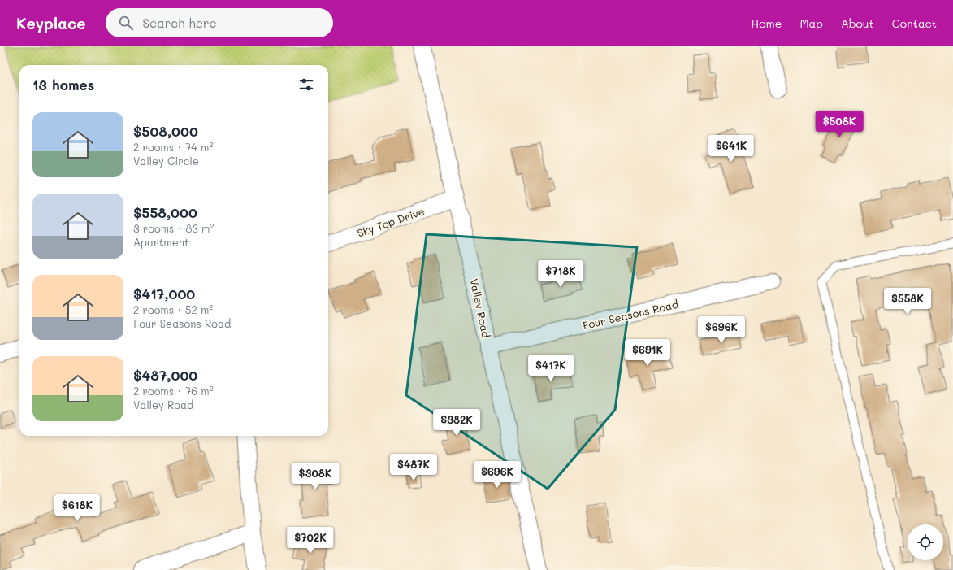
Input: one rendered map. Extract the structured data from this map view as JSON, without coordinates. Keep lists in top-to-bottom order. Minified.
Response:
{"streets":{"street":["Sky Top Drive","Valley Road","Four Seasons Road"]},"crossings":[["Sky Top Drive","Valley Road"],["Valley Road","Four Seasons Road"]],"page":{"header":"Keyplace","search":"Search here","nav":["Home","Map","About","Contact"],"heading":"13 homes","list":[{"name":"$508,000","note":"2 rooms · 74 m² · Valley Circle"},{"name":"$558,000","note":"3 rooms · 83 m² · Apartment"},{"name":"$417,000","note":"2 rooms · 52 m² · Four Seasons Road"},{"name":"$487,000","note":"2 rooms · 76 m² · Valley Road"}],"price":["$508K","$641K","$718K","$558K","$696K","$691K","$417K","$382K","$487K","$696K","$308K","$618K","$702K"]}}
